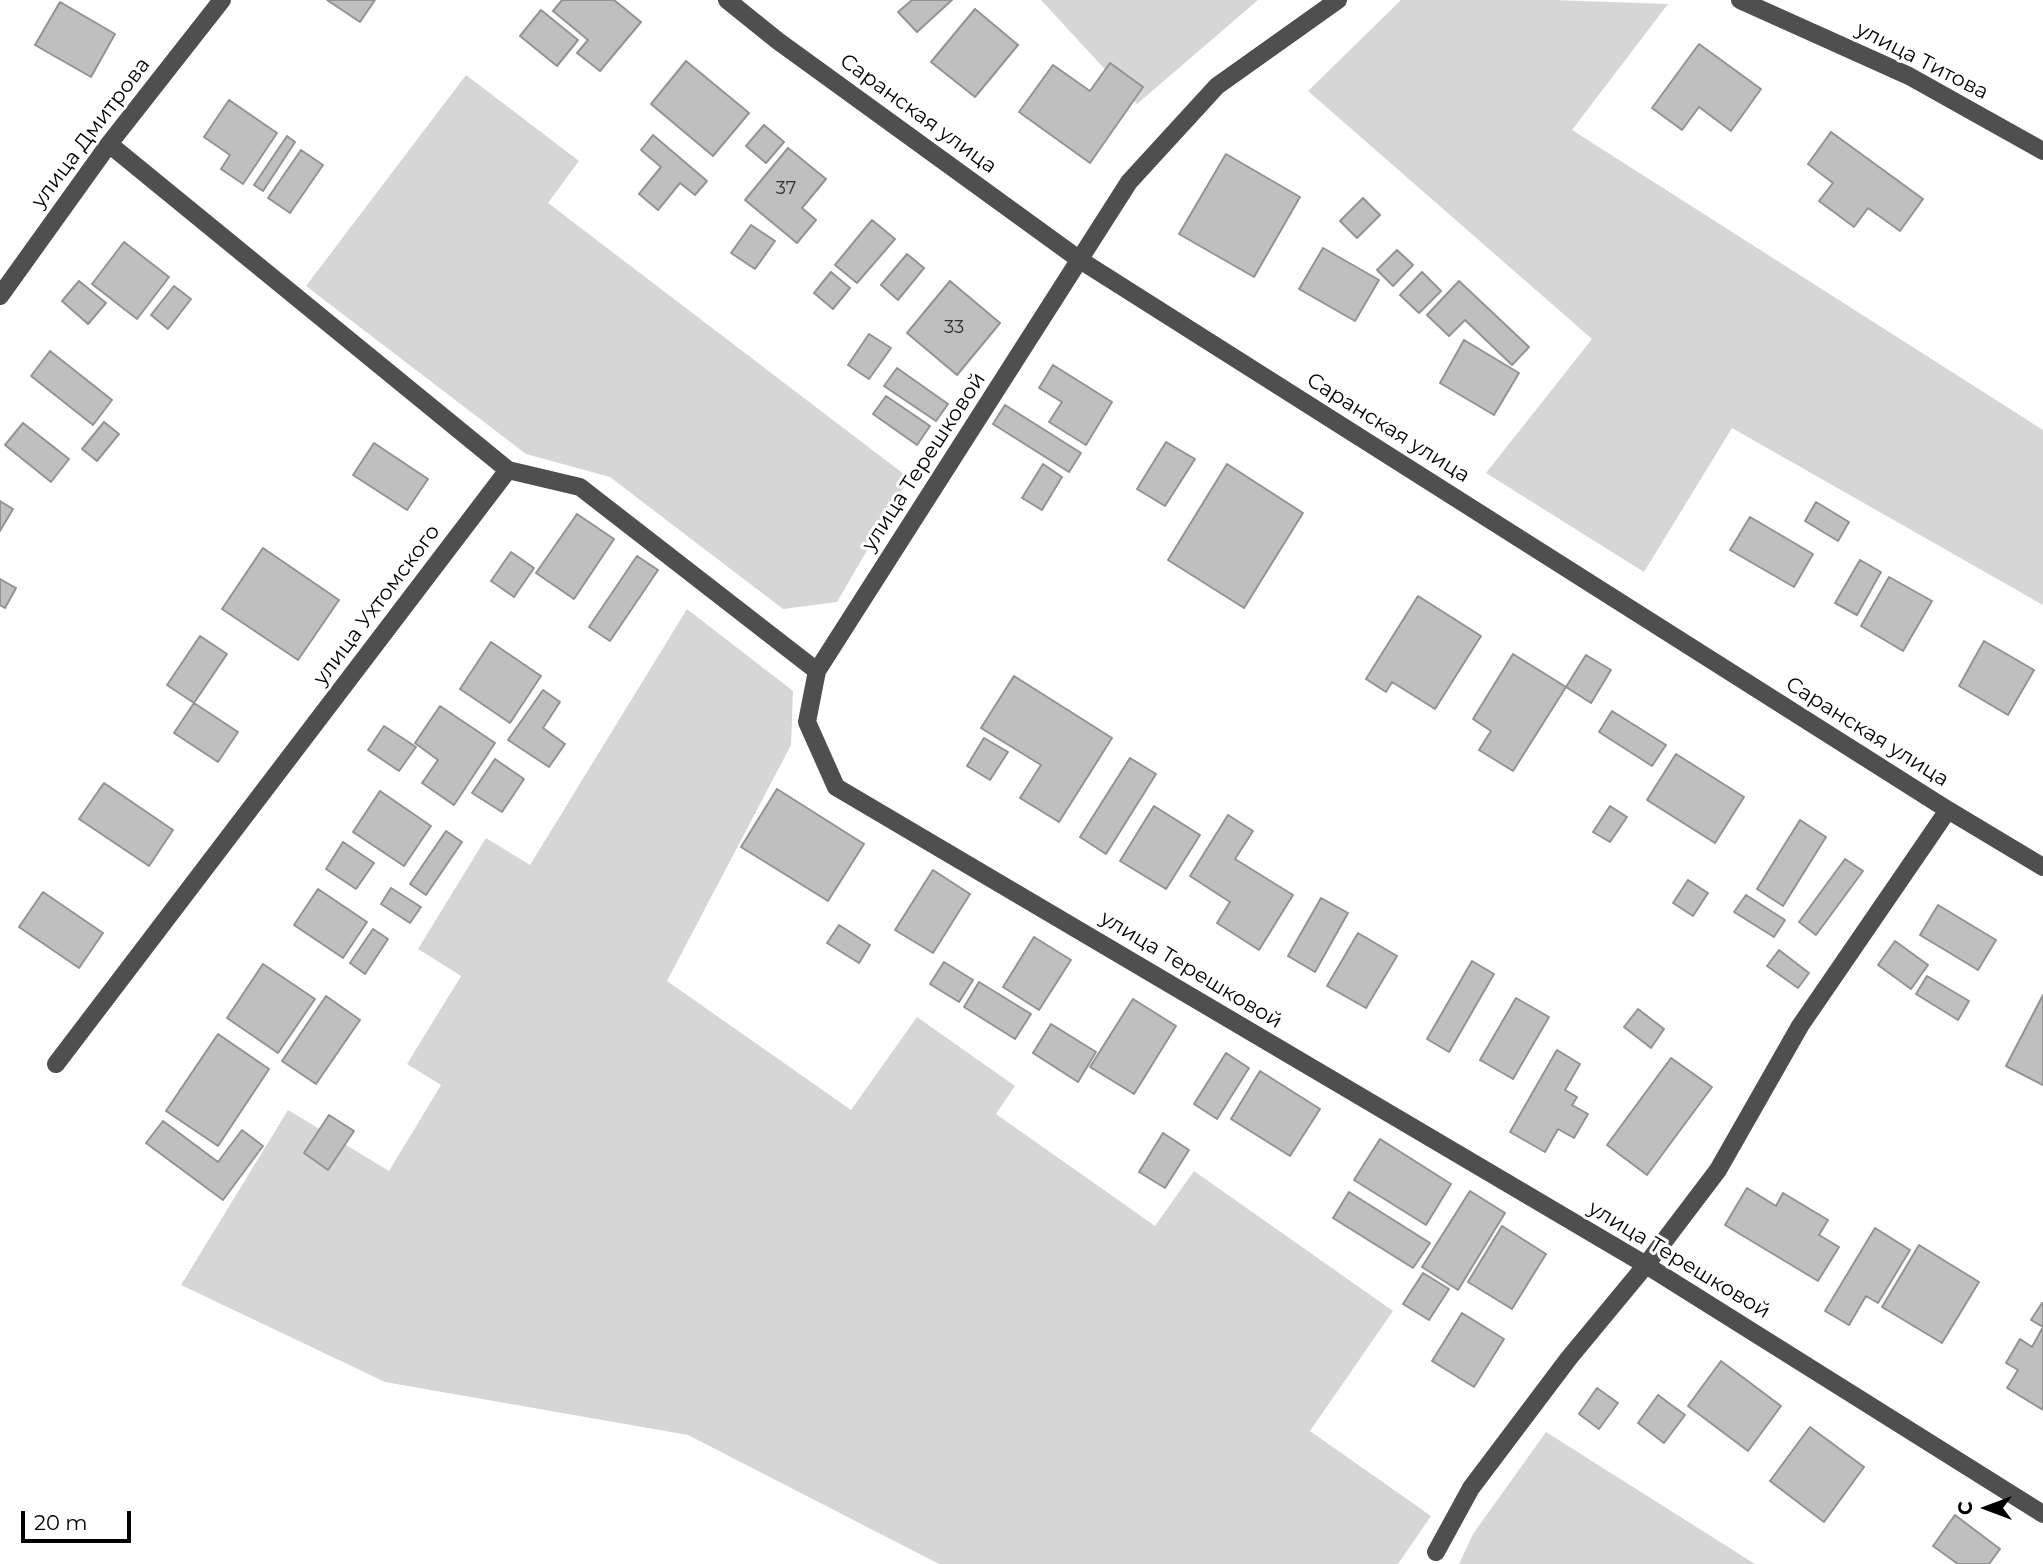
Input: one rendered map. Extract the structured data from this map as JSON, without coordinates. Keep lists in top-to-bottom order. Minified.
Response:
{"streets":{"street":["улица Титова","Саранская улица","улица Дмитрова","улица Терешковой","улица Ухтомского"]},"crossings":[["Саранская улица","улица Терешковой"]],"house_numbers":["37","33"],"scale_bar":"20 m","north":"left"}
